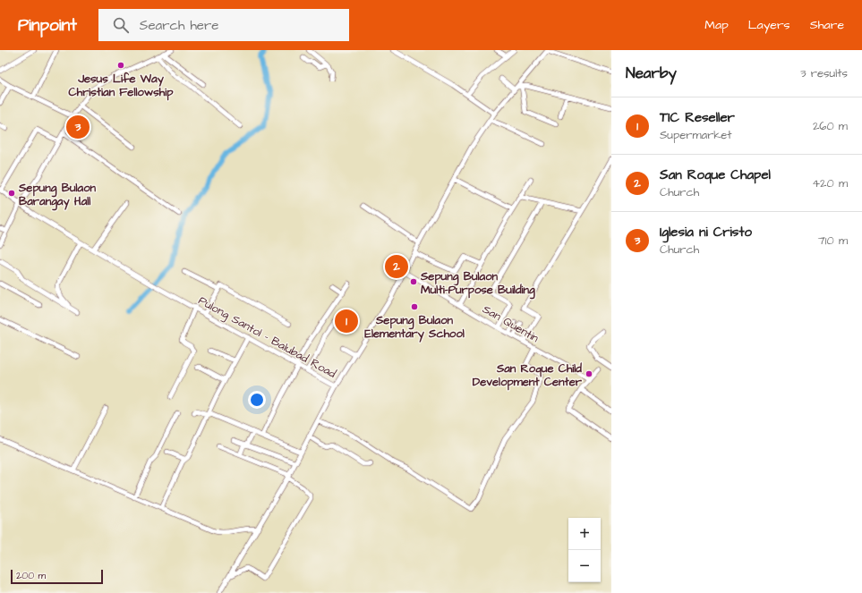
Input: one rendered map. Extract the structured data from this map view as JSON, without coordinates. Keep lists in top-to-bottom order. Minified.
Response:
{"streets":{"street":["San Quentin","Pulong Santol - Balubad Road"]},"crossings":[["San Quentin","Pulong Santol - Balubad Road"]],"places":["Jesus Life Way Christian Fellowship","Sepung Bulaon Barangay Hall","Sepung Bulaon Multi-Purpose Building","Sepung Bulaon Elementary School","San Roque Child Development Center"],"scale_bar":"200 m","page":{"header":"Pinpoint","search":"Search here","nav":["Map","Layers","Share"],"heading":["Nearby","3 results"],"list":[{"mark":"1","name":"TIC Reseller","note":"Supermarket","value":"260 m"},{"mark":"2","name":"San Roque Chapel","note":"Church","value":"420 m"},{"mark":"3","name":"Iglesia ni Cristo","note":"Church","value":"710 m"}],"pins":["3","2","1"],"map_buttons":["+","−"],"scale":"200 m"}}
